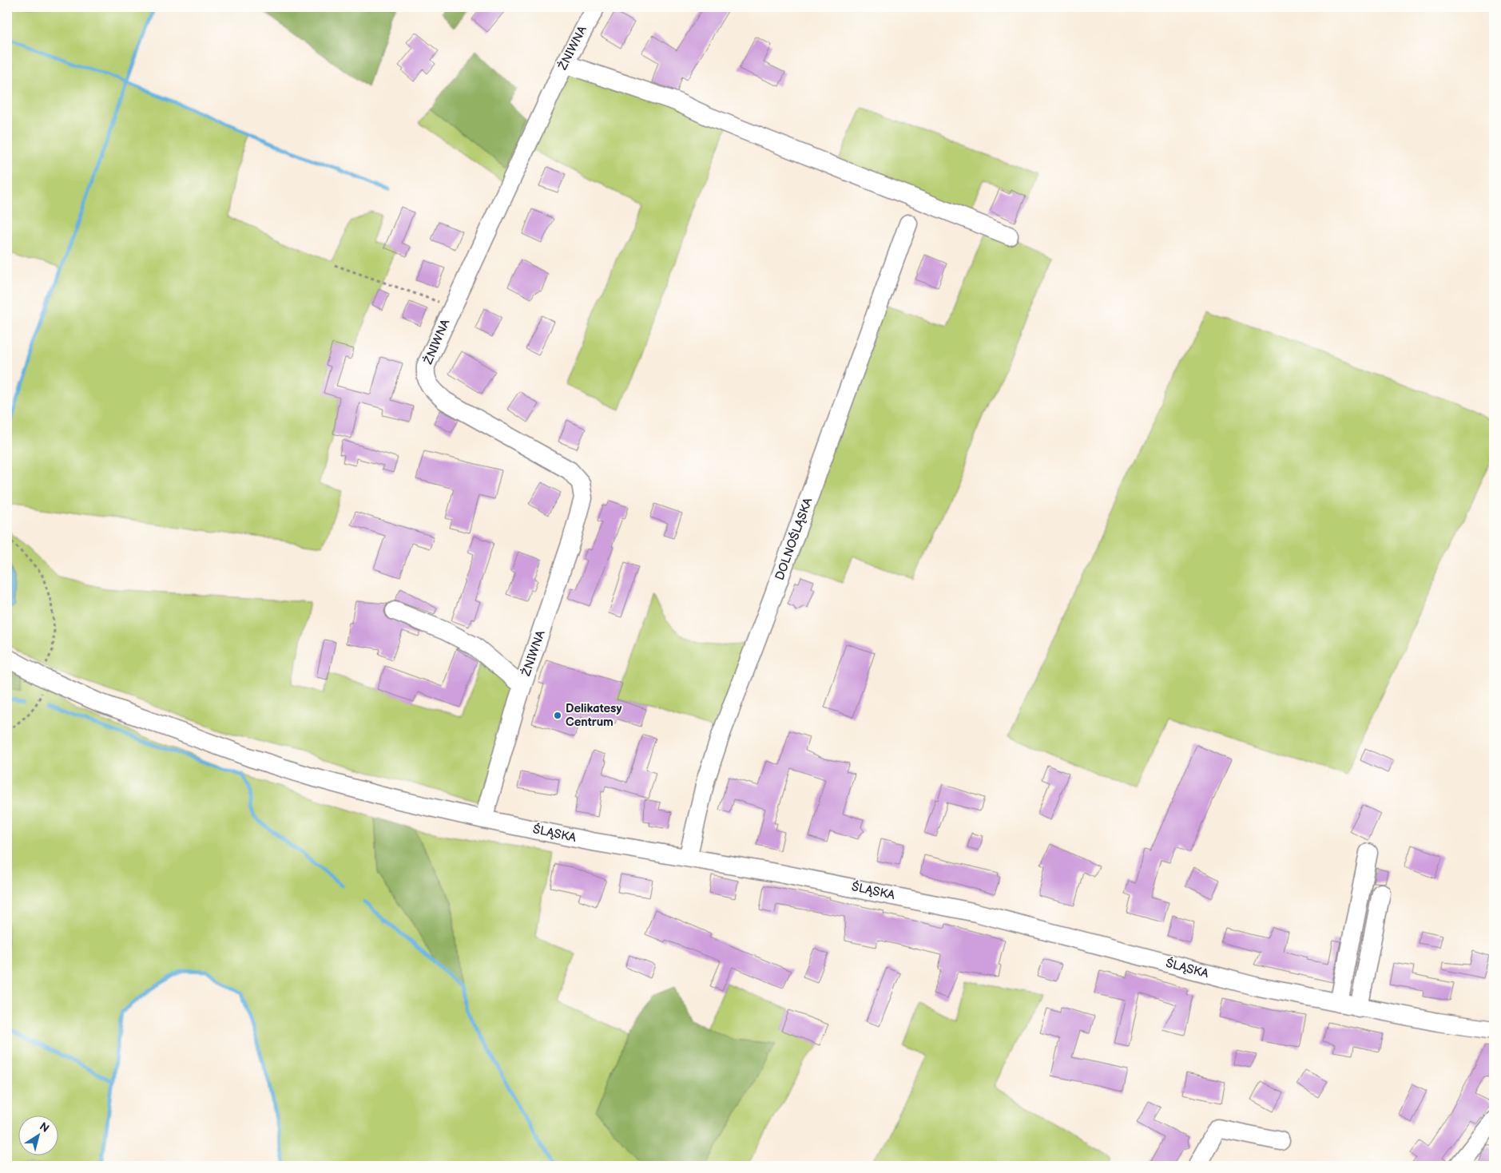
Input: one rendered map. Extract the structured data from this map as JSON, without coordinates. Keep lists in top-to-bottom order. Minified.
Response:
{"streets":{"street":["ŻNIWNA","DOLNOŚLĄSKA","ŚLĄSKA"]},"crossings":[["ŻNIWNA","ŚLĄSKA"],["DOLNOŚLĄSKA","ŚLĄSKA"]],"places":["Delikatesy Centrum"],"north":"top right"}
